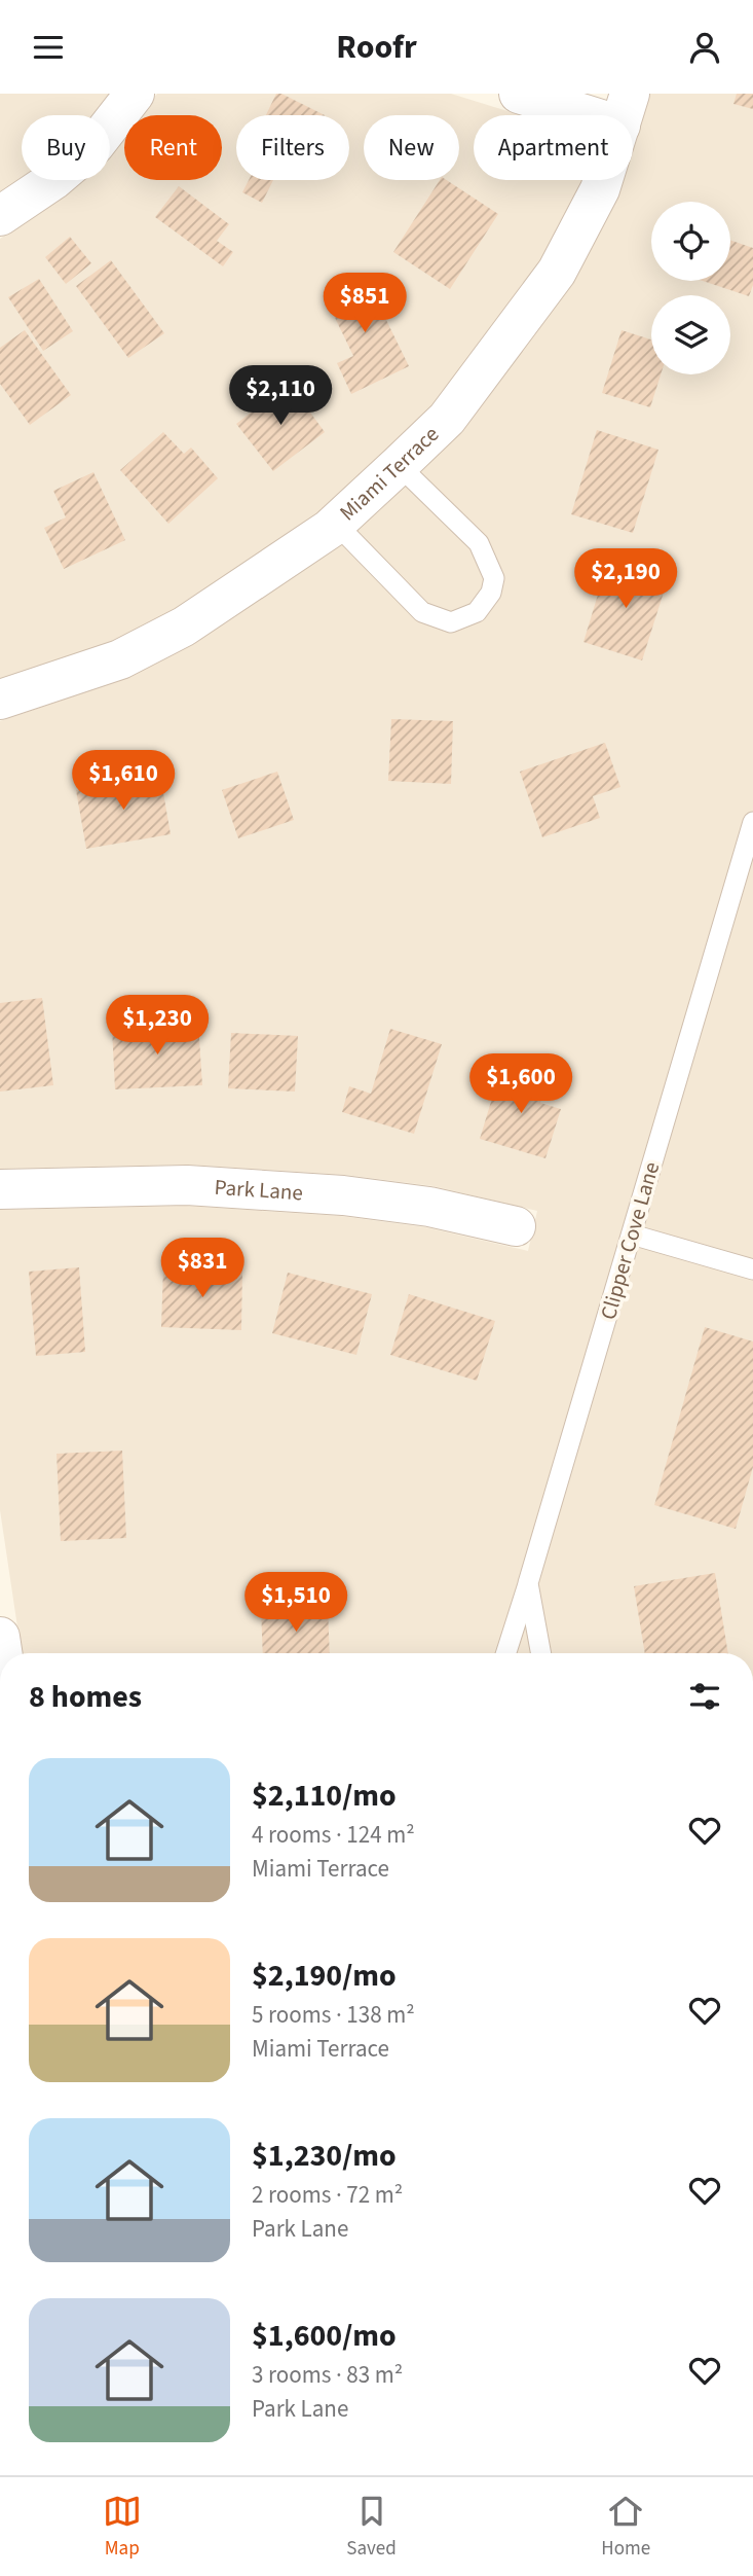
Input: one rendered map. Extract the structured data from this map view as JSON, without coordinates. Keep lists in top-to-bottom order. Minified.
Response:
{"streets":{"street":["Miami Terrace","Park Lane"],"lane":["Clipper Cove Lane"]},"page":{"header":"Roofr","chip":["Buy","Rent","Filters","New","Apartment"],"price":["$851","$2,110","$2,190","$1,610","$1,230","$1,600","$831","$1,510"],"heading":"8 homes","list":[{"name":"$2,110/mo","note":"4 rooms · 124 m² · Miami Terrace"},{"name":"$2,190/mo","note":"5 rooms · 138 m² · Miami Terrace"},{"name":"$1,230/mo","note":"2 rooms · 72 m² · Park Lane"},{"name":"$1,600/mo","note":"3 rooms · 83 m² · Park Lane"}],"tabs":["Map","Saved","Home"]}}
